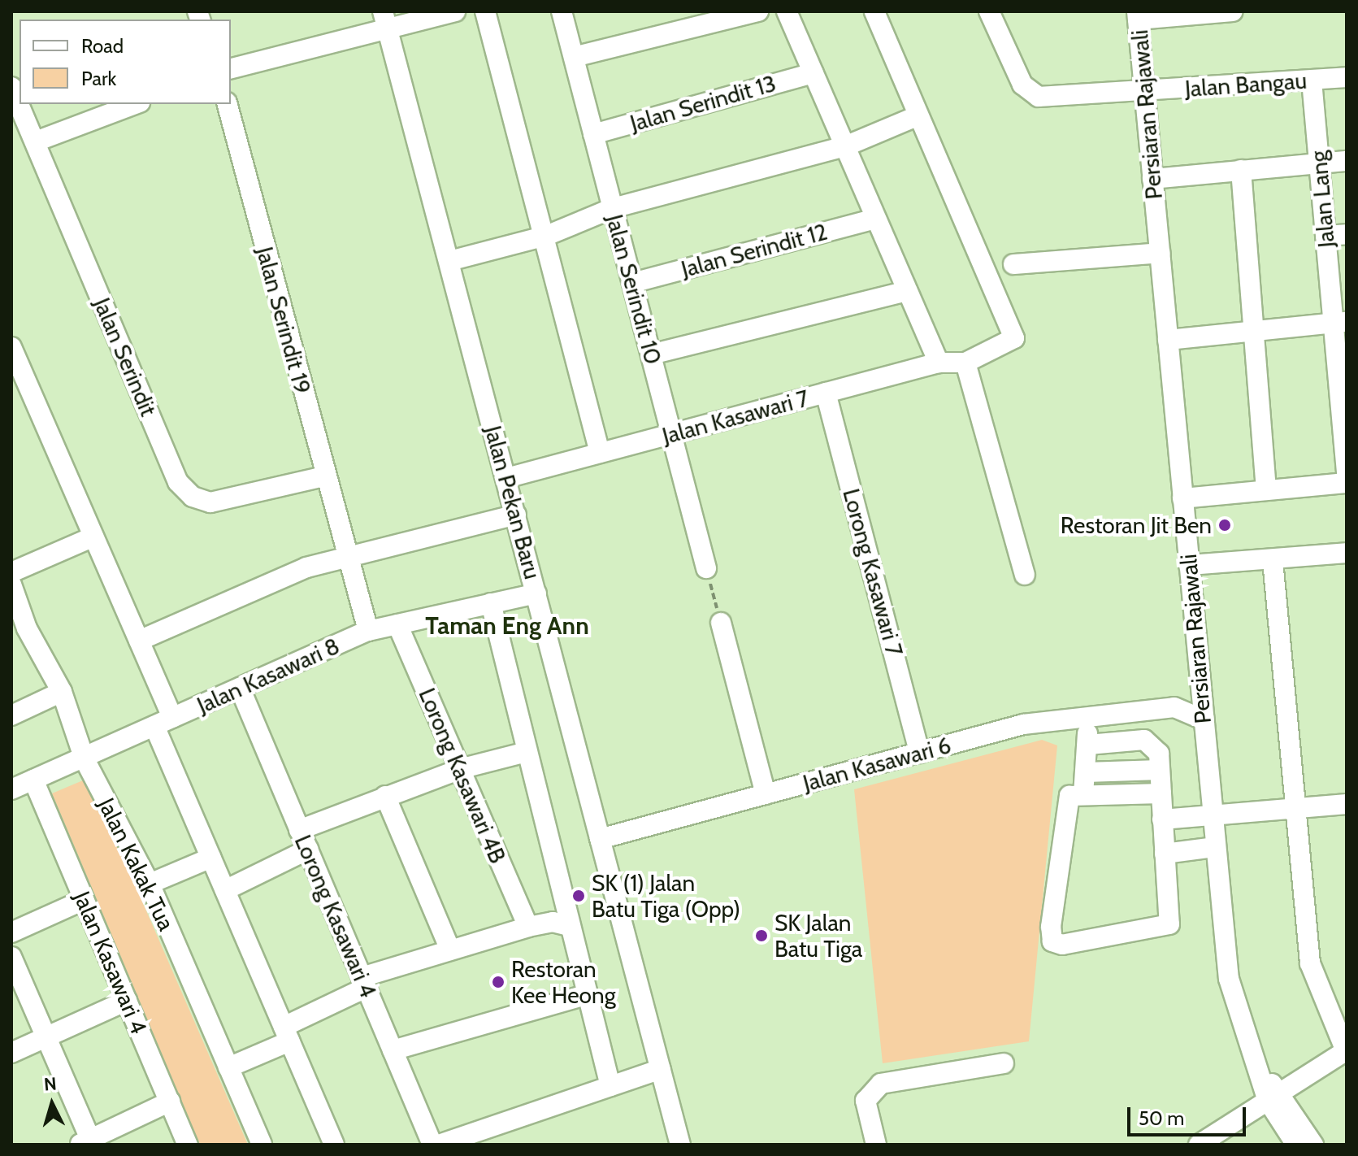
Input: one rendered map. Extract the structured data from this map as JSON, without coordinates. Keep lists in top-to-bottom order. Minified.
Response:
{"streets":{"street":["Jalan Bangau","Jalan Serindit 13","Persiaran Rajawali","Jalan Lang","Jalan Serindit 12","Jalan Serindit 10","Jalan Serindit 19","Jalan Serindit","Jalan Kasawari 7","Jalan Pekan Baru","Lorong Kasawari 7","Jalan Kasawari 8","Jalan Kasawari 6","Lorong Kasawari 4B","Jalan Kakak Tua","Lorong Kasawari 4","Jalan Kasawari 4"]},"crossings":[["Jalan Bangau","Persiaran Rajawali"],["Jalan Bangau","Jalan Lang"],["Jalan Serindit 13","Jalan Serindit 10"],["Jalan Serindit 12","Jalan Serindit 10"],["Jalan Serindit 10","Jalan Kasawari 7"],["Jalan Serindit 19","Jalan Serindit"],["Jalan Serindit 19","Jalan Kasawari 8"],["Jalan Kasawari 7","Jalan Pekan Baru"],["Jalan Kasawari 7","Lorong Kasawari 7"],["Jalan Pekan Baru","Jalan Kasawari 8"],["Jalan Pekan Baru","Jalan Kasawari 6"],["Lorong Kasawari 7","Jalan Kasawari 6"],["Jalan Kasawari 8","Lorong Kasawari 4B"],["Jalan Kasawari 8","Jalan Kakak Tua"],["Jalan Kasawari 8","Lorong Kasawari 4"],["Jalan Kasawari 8","Jalan Kasawari 4"]],"districts":["Taman Eng Ann"],"places":["Restoran Jit Ben","SK (1) Jalan Batu Tiga (Opp)","SK Jalan Batu Tiga","Restoran Kee Heong"],"legend":["Road","Park"],"scale_bar":"50 m","north":"top"}
